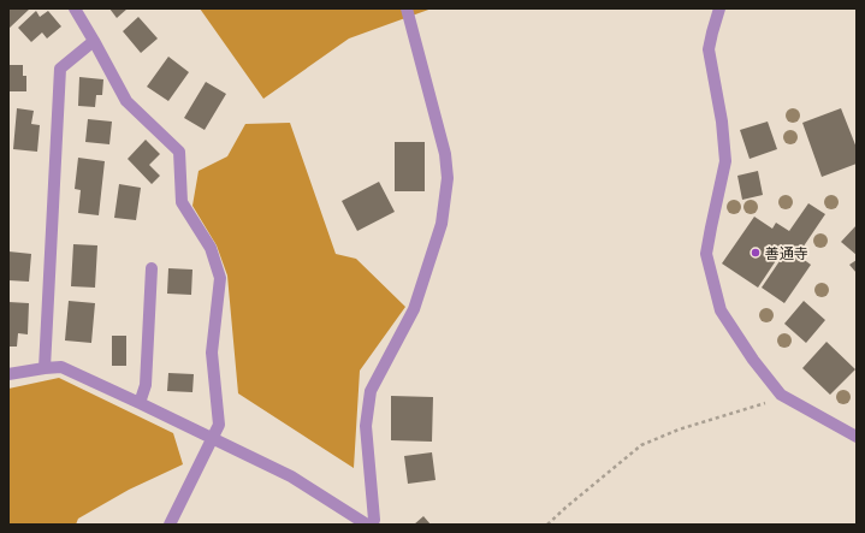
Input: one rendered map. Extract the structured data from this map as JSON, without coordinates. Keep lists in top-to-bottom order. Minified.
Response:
{"places":["善通寺"]}
